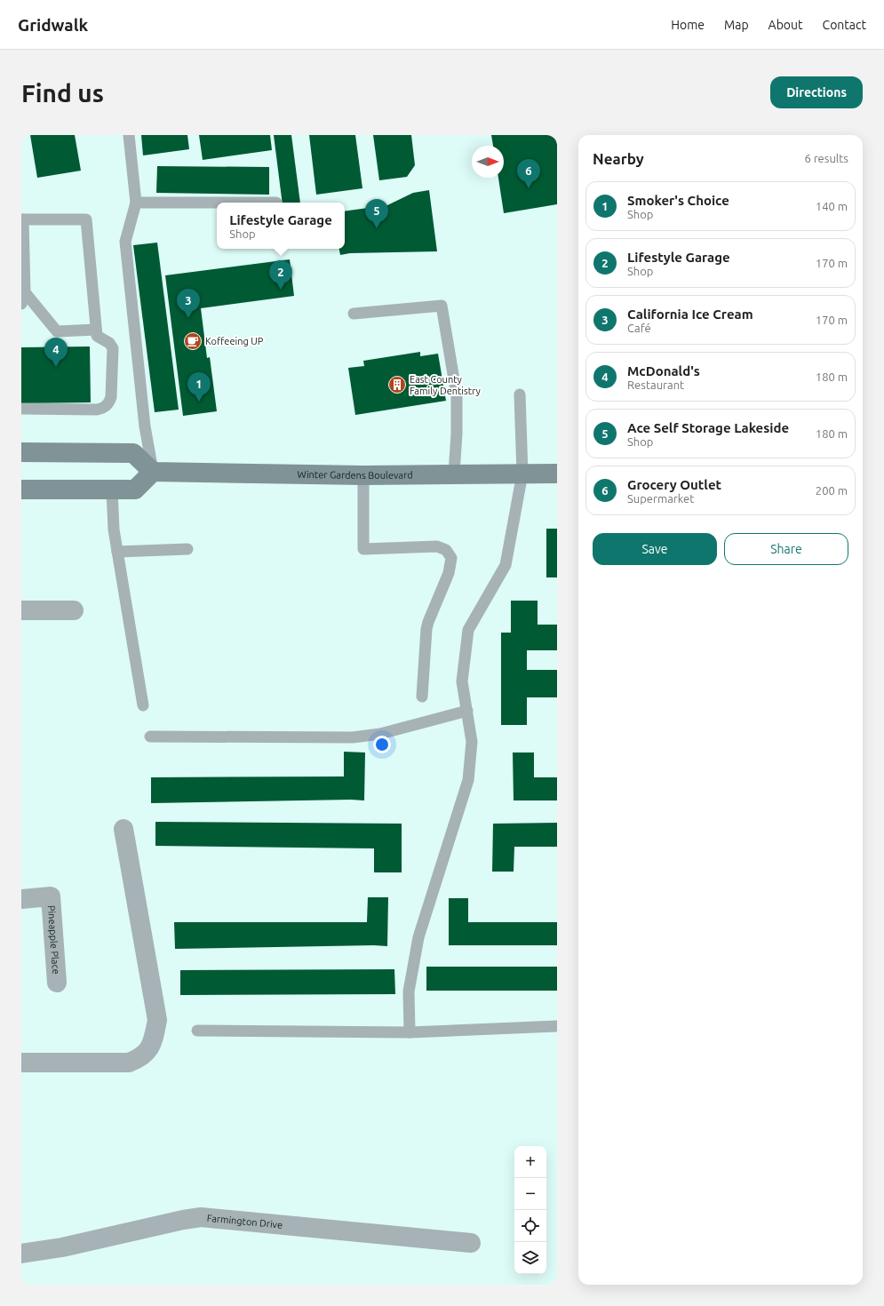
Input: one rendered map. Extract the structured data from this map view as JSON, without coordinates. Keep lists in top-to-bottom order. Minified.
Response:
{"streets":{"main road":["Winter Gardens Boulevard"],"street":["Pineapple Place","Farmington Drive"]},"places":{"cafe":["Koffeeing UP"],"building":["East County Family Dentistry"]},"north":"right","page":{"header":"Gridwalk","nav":["Home","Map","About","Contact"],"buttons":["Directions",["Save","Share"]],"title":"Find us","heading":["Nearby","6 results"],"pins":["6","5","2","3","4","1"],"list":[{"mark":"1","name":"Smoker's Choice","note":"Shop","value":"140 m"},{"mark":"2","name":"Lifestyle Garage","note":"Shop","value":"170 m"},{"mark":"3","name":"California Ice Cream","note":"Café","value":"170 m"},{"mark":"4","name":"McDonald's","note":"Restaurant","value":"180 m"},{"mark":"5","name":"Ace Self Storage Lakeside","note":"Shop","value":"180 m"},{"mark":"6","name":"Grocery Outlet","note":"Supermarket","value":"200 m"}],"popup":["Lifestyle Garage","Shop"],"map_buttons":["+","−"]}}
